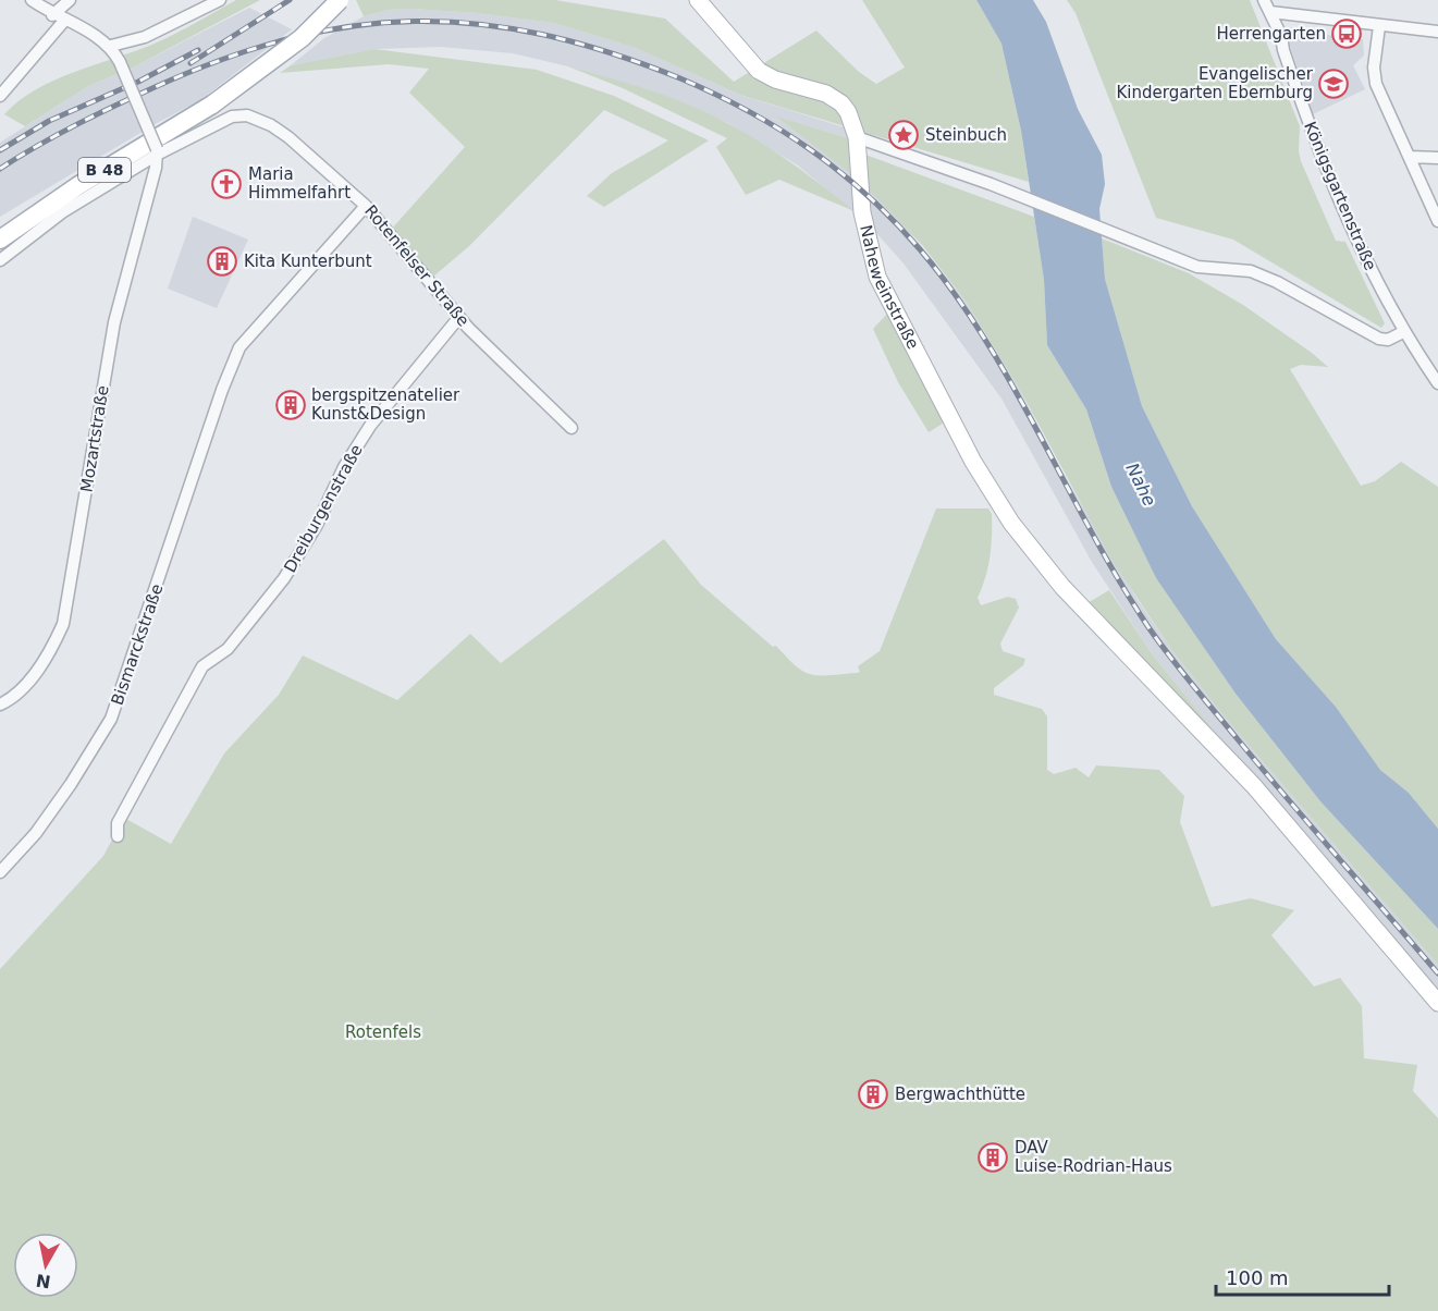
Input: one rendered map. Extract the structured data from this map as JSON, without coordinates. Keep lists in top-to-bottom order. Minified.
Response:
{"streets":{"main road":["B 48","Naheweinstraße"],"street":["Königsgartenstraße","Rotenfelser Straße","Mozartstraße","Dreiburgenstraße","Bismarckstraße"]},"crossings":[["Rotenfelser Straße","Mozartstraße"],["Rotenfelser Straße","Dreiburgenstraße"],["Rotenfelser Straße","Bismarckstraße"]],"water":["Nahe"],"parks":["Rotenfels"],"places":{"bus stop":["Herrengarten"],"school or university":["Evangelischer Kindergarten Ebernburg"],"place":["Steinbuch"],"church":["Maria Himmelfahrt"],"building":["Kita Kunterbunt","bergspitzenatelier Kunst&Design","Bergwachthütte","DAV Luise-Rodrian-Haus"]},"scale_bar":"100 m","north":"bottom"}
